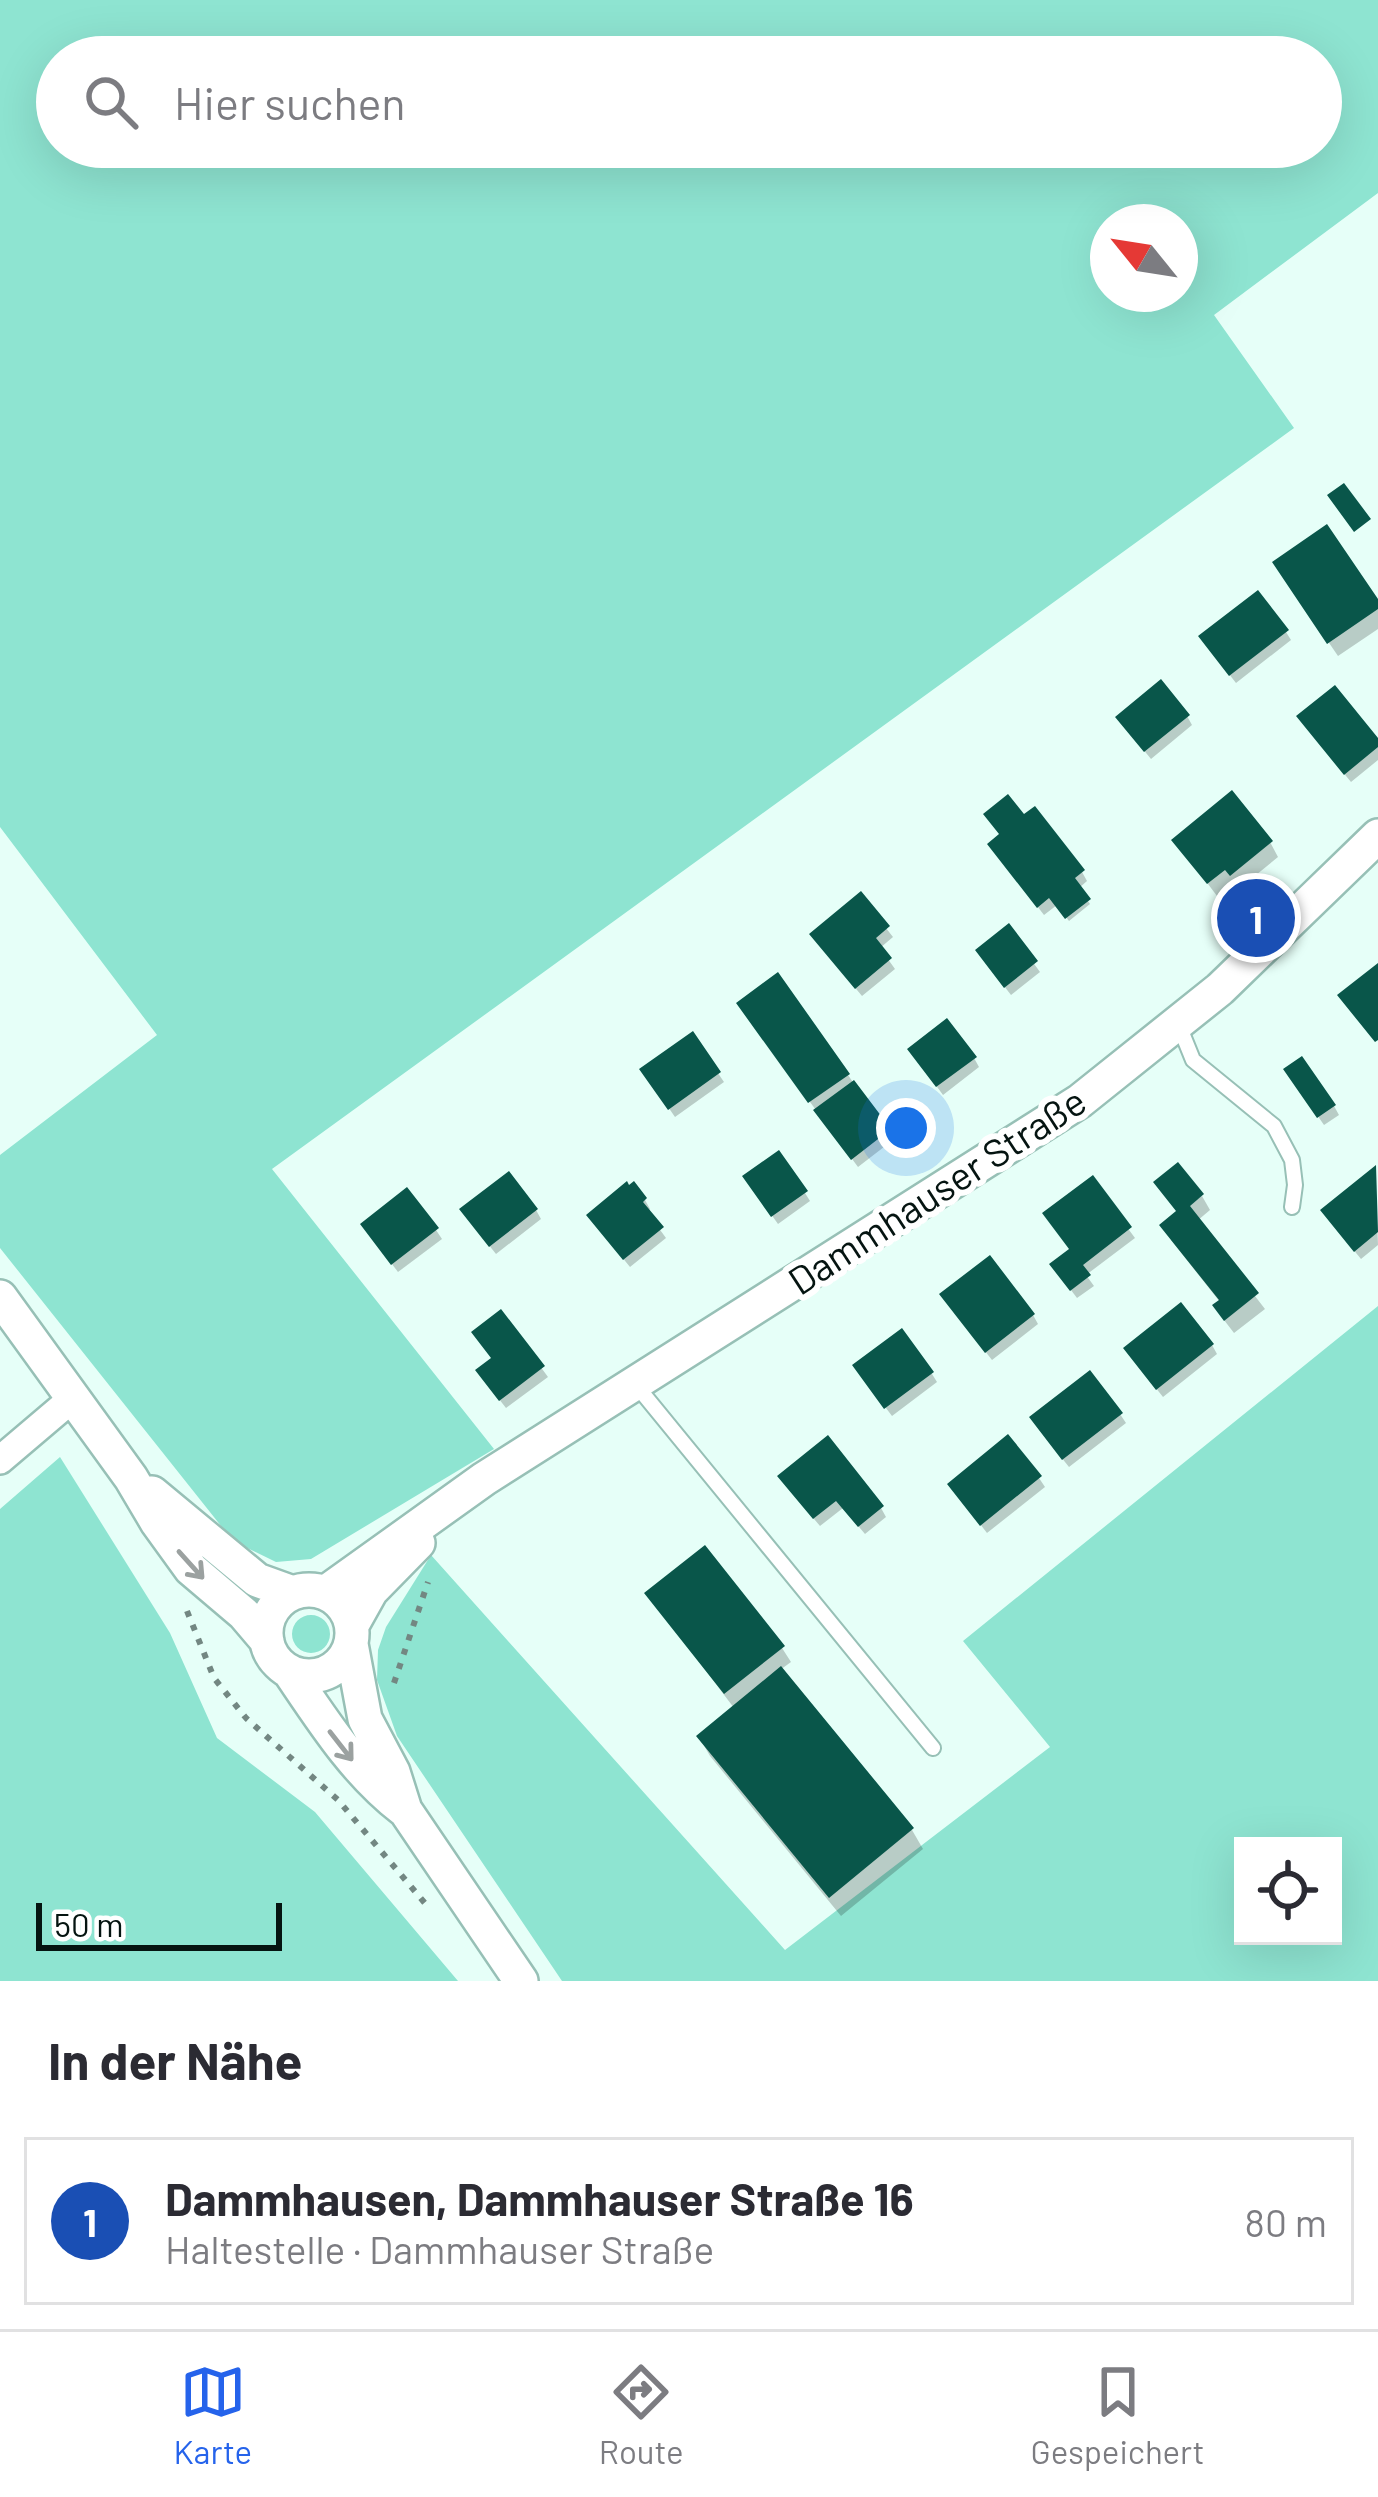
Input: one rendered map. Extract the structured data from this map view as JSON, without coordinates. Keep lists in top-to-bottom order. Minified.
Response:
{"streets":{"street":["Dammhauser Straße"]},"scale_bar":"50 m","north":"top left","page":{"search":"Hier suchen","pins":"1","scale":"50 m","heading":"In der Nähe","list":[{"mark":"1","name":"Dammhausen, Dammhauser Straße 16","note":"Haltestelle · Dammhauser Straße","value":"80 m"}],"nav":["Karte","Route","Gespeichert"]}}
